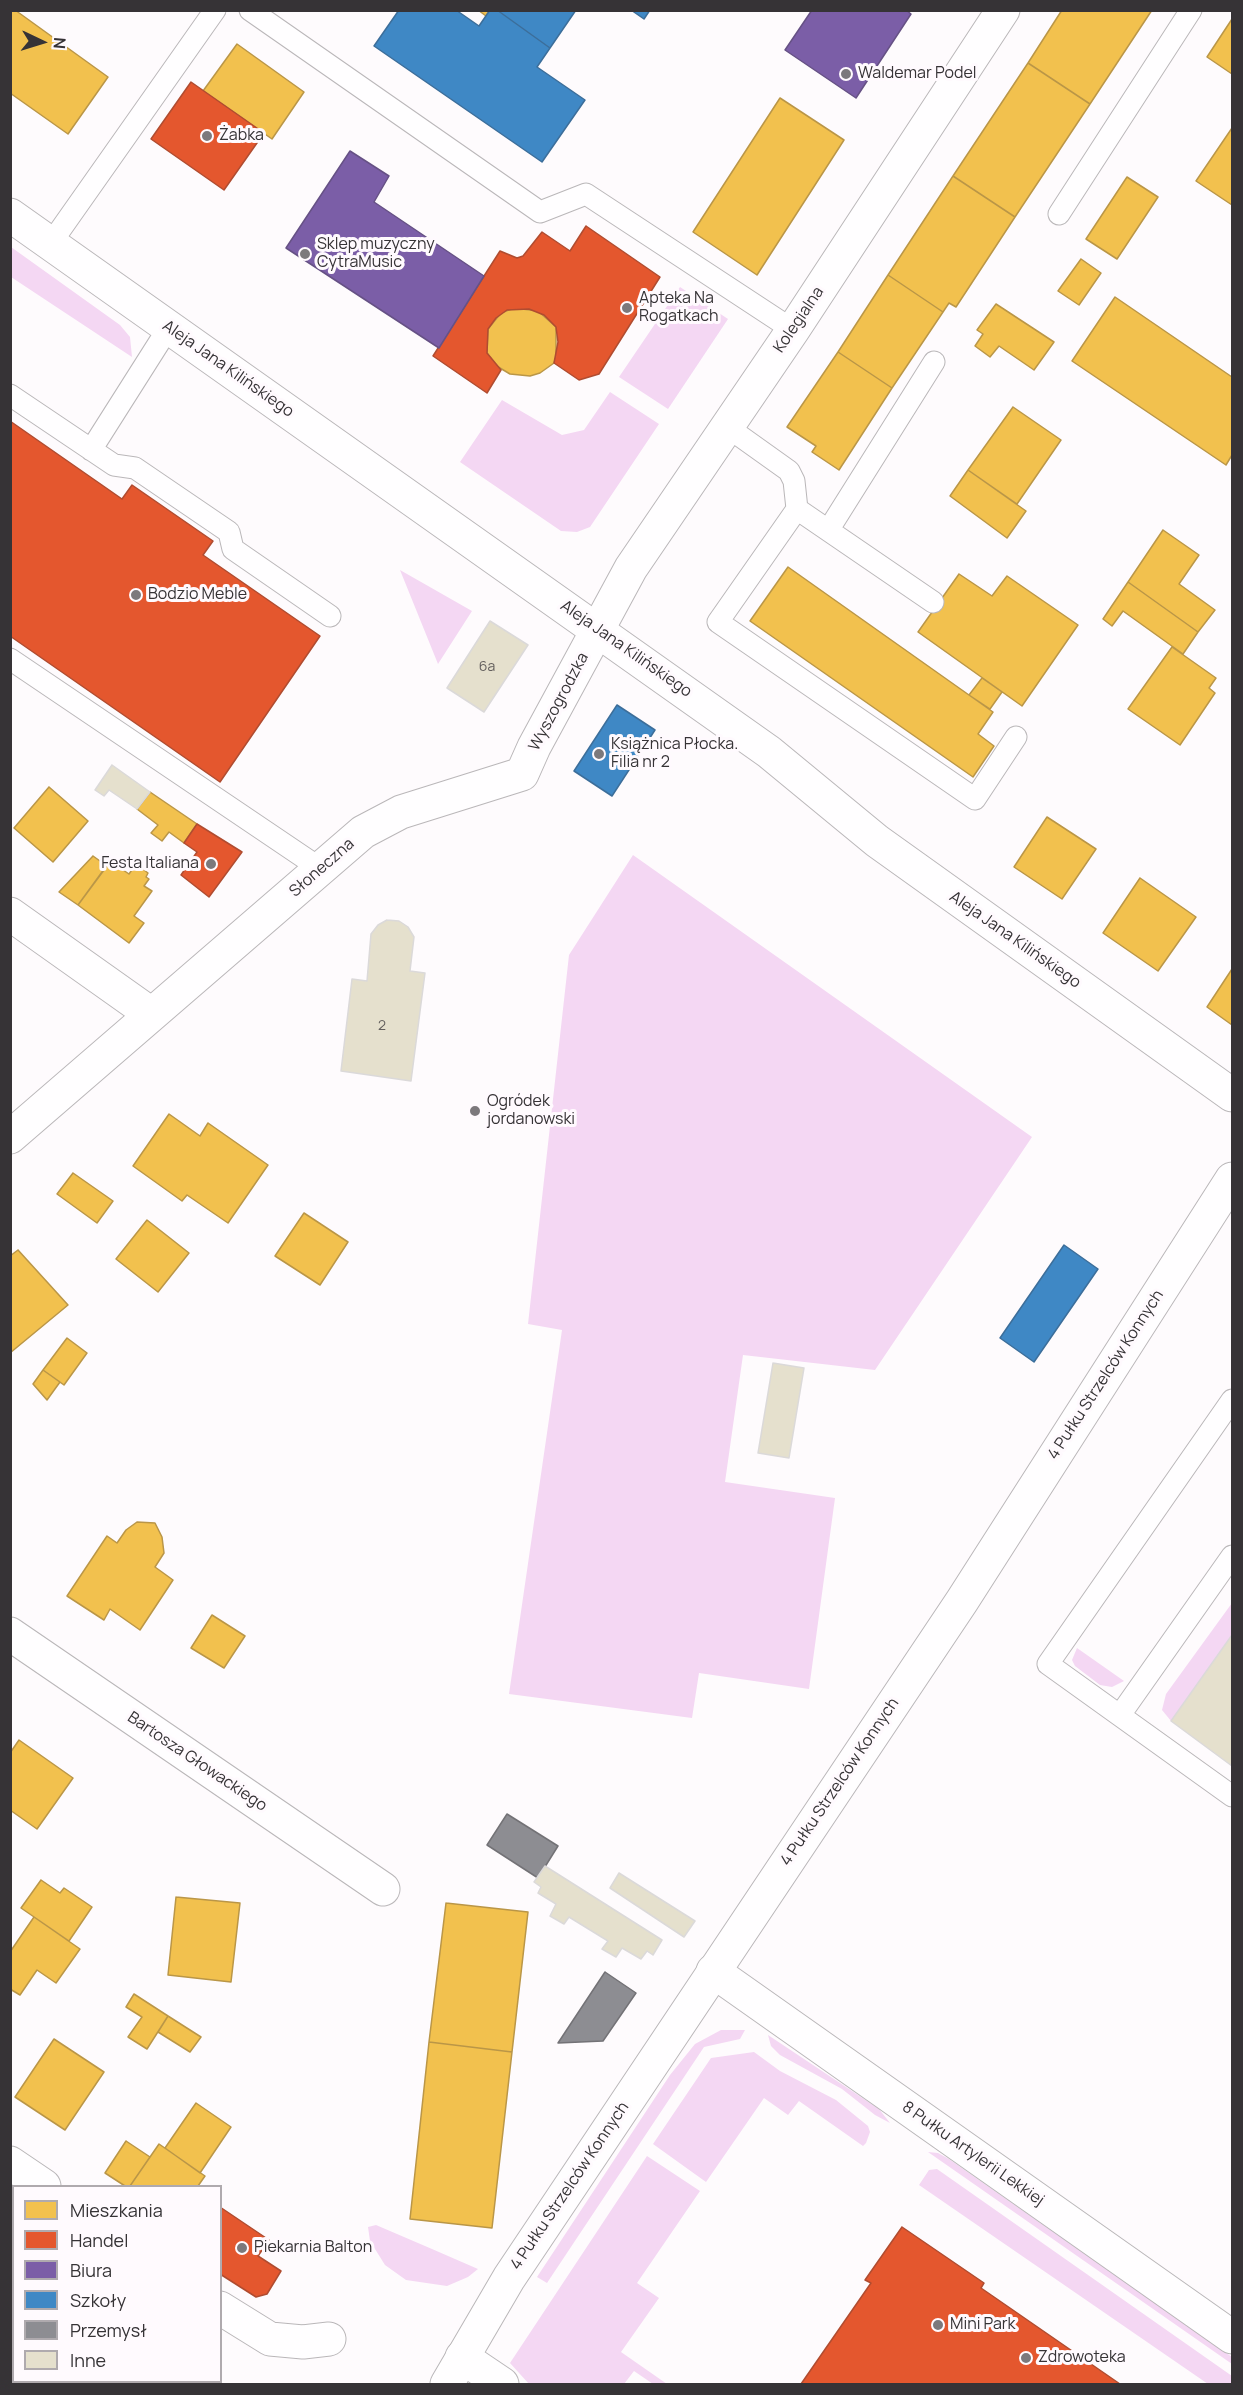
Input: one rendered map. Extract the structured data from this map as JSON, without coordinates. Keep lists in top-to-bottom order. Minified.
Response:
{"streets":{"street":["Kolegialna","Aleja Jana Kilińskiego","Wyszogrodzka","Słoneczna","4 Pułku Strzelców Konnych","Bartosza Głowackiego","8 Pułku Artylerii Lekkiej"]},"crossings":[["Kolegialna","Aleja Jana Kilińskiego"],["Kolegialna","Wyszogrodzka"],["Aleja Jana Kilińskiego","Wyszogrodzka"],["Wyszogrodzka","Słoneczna"],["4 Pułku Strzelców Konnych","8 Pułku Artylerii Lekkiej"]],"places":["Waldemar Podel","Żabka","Sklep muzyczny CytraMusic","Apteka Na Rogatkach","Bodzio Meble","Książnica Płocka. Filia nr 2","Festa Italiana","Ogródek jordanowski","Piekarnia Balton","Mini Park","Zdrowoteka"],"house_numbers":["6a","2"],"legend":["Mieszkania","Handel","Biura","Szkoły","Przemysł","Inne"],"north":"right"}
